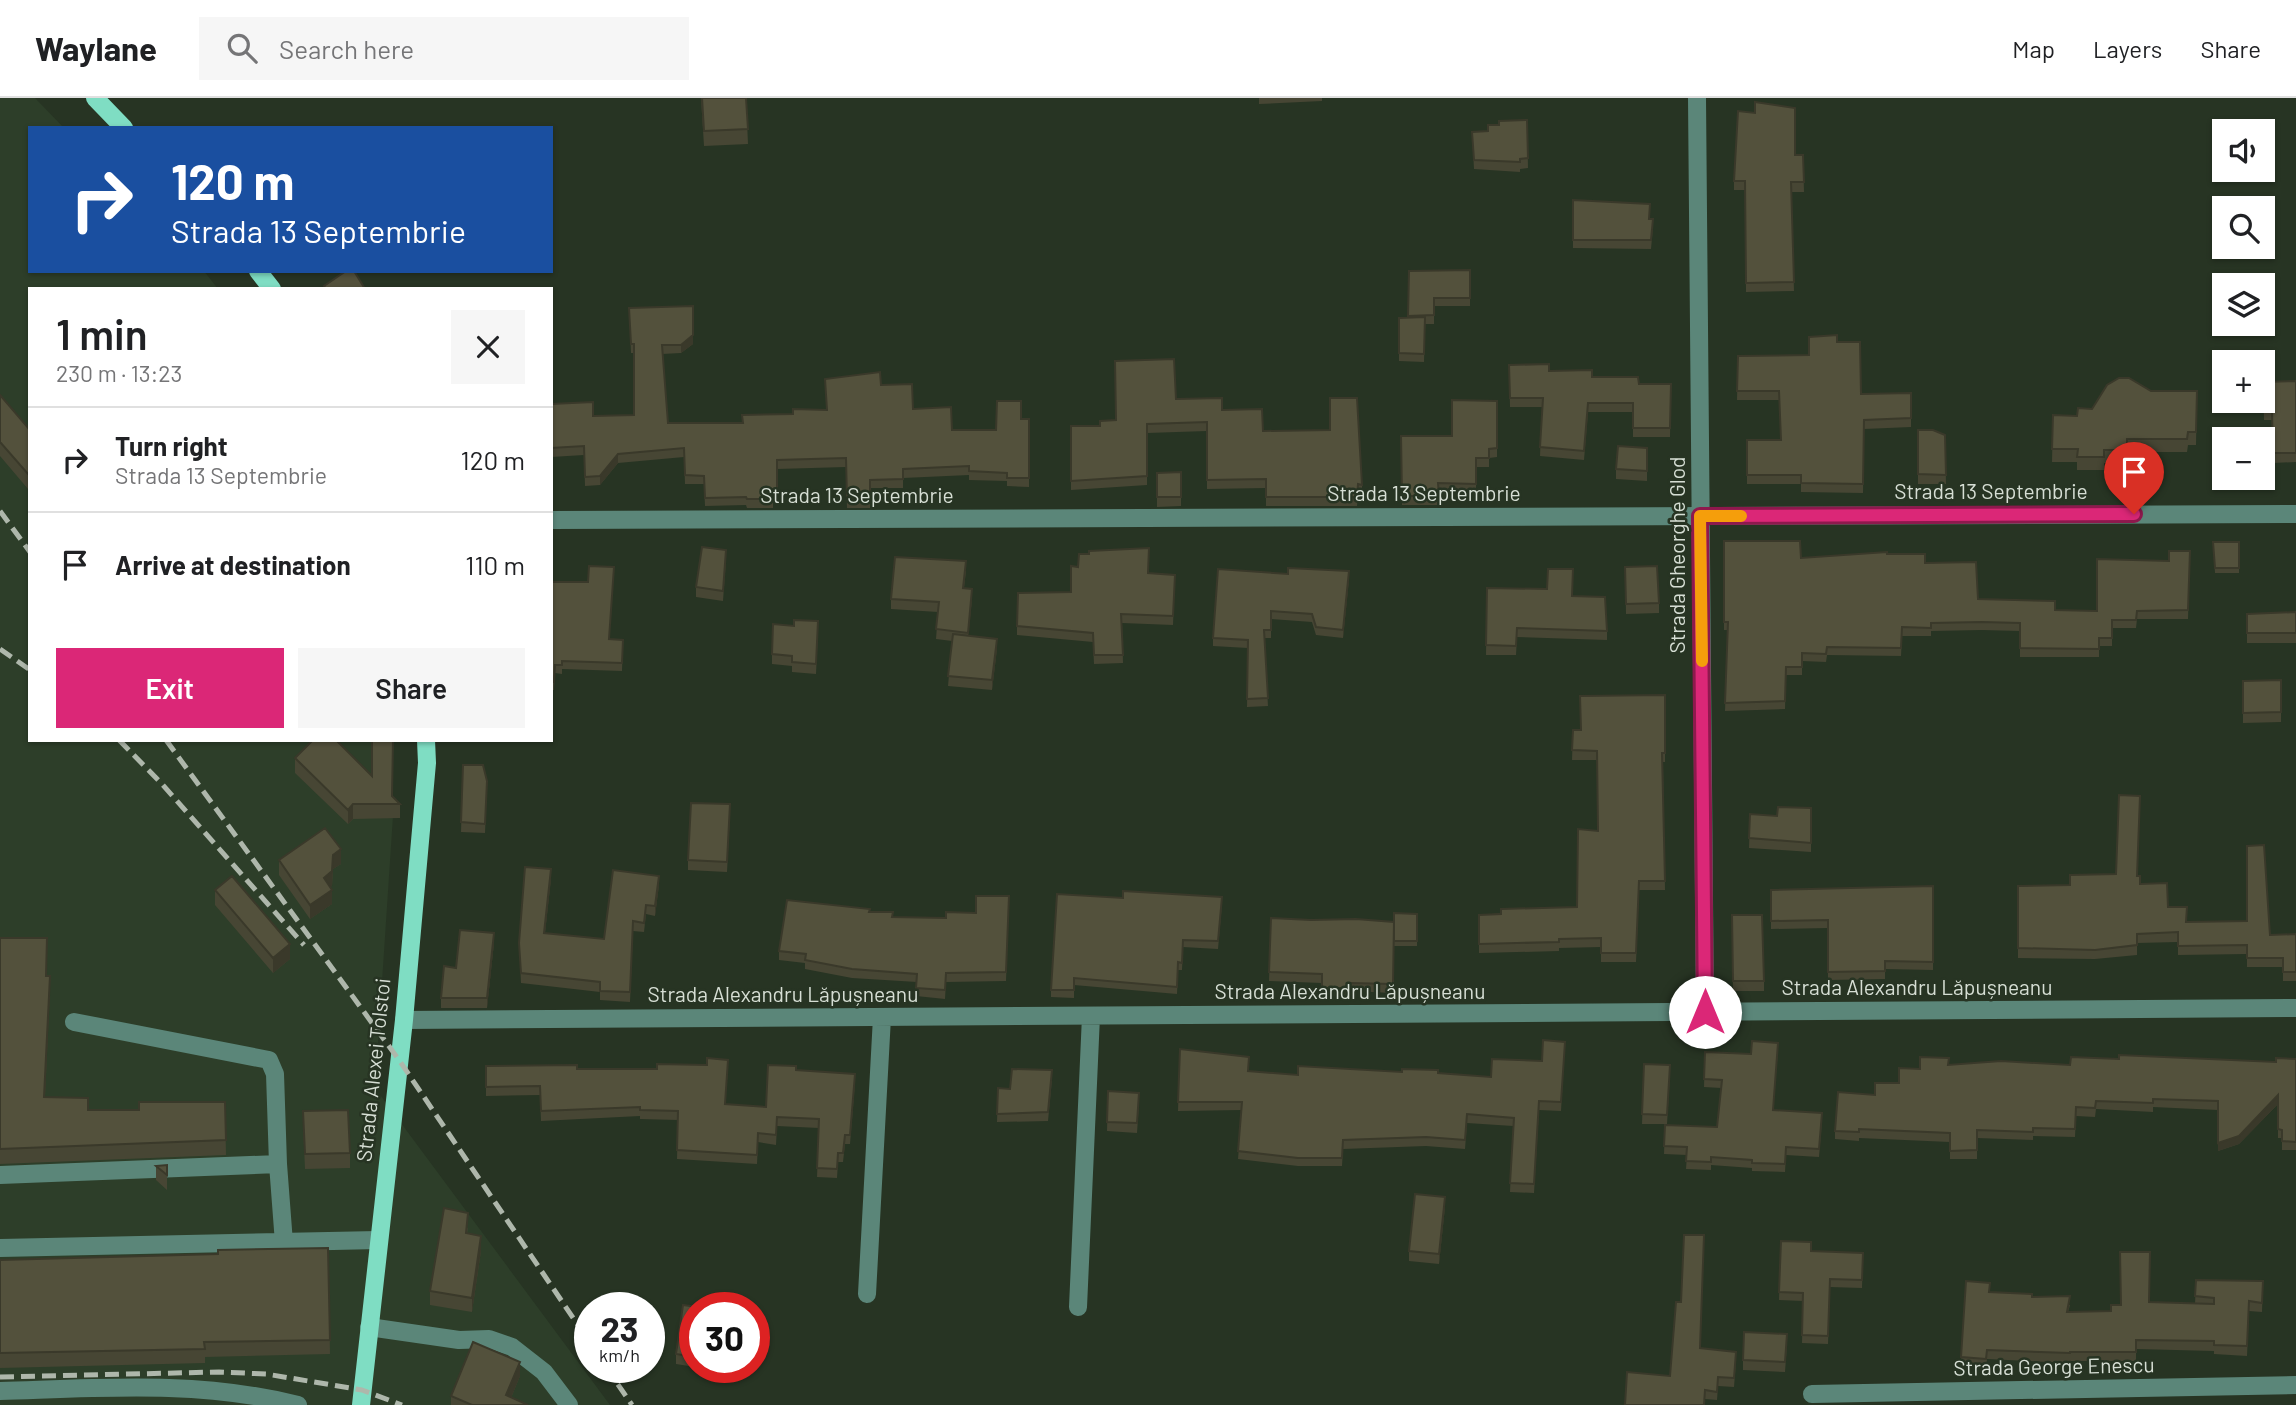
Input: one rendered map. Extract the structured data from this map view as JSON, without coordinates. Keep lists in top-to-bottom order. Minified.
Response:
{"streets":{"main road":["Strada Alexei Tolstoi"],"street":["Strada 13 Septembrie","Strada Gheorghe Glod","Strada Alexandru Lăpușneanu","Strada George Enescu"]},"crossings":[["Strada 13 Septembrie","Strada Gheorghe Glod"],["Strada Gheorghe Glod","Strada Alexandru Lăpușneanu"],["Strada Alexandru Lăpușneanu","Strada Alexei Tolstoi"]],"page":{"header":"Waylane","search":"Search here","nav":["Map","Layers","Share"],"map_buttons":["+","−"],"turn":["120 m","Strada 13 Septembrie"],"heading":["1 min","230 m · 13:23"],"list":[{"name":"Turn right","note":"Strada 13 Septembrie","value":"120 m"},{"name":"Arrive at destination","value":"110 m"}],"buttons":["Exit","Share"],"speed":"23 km/h","limit":"30"}}
